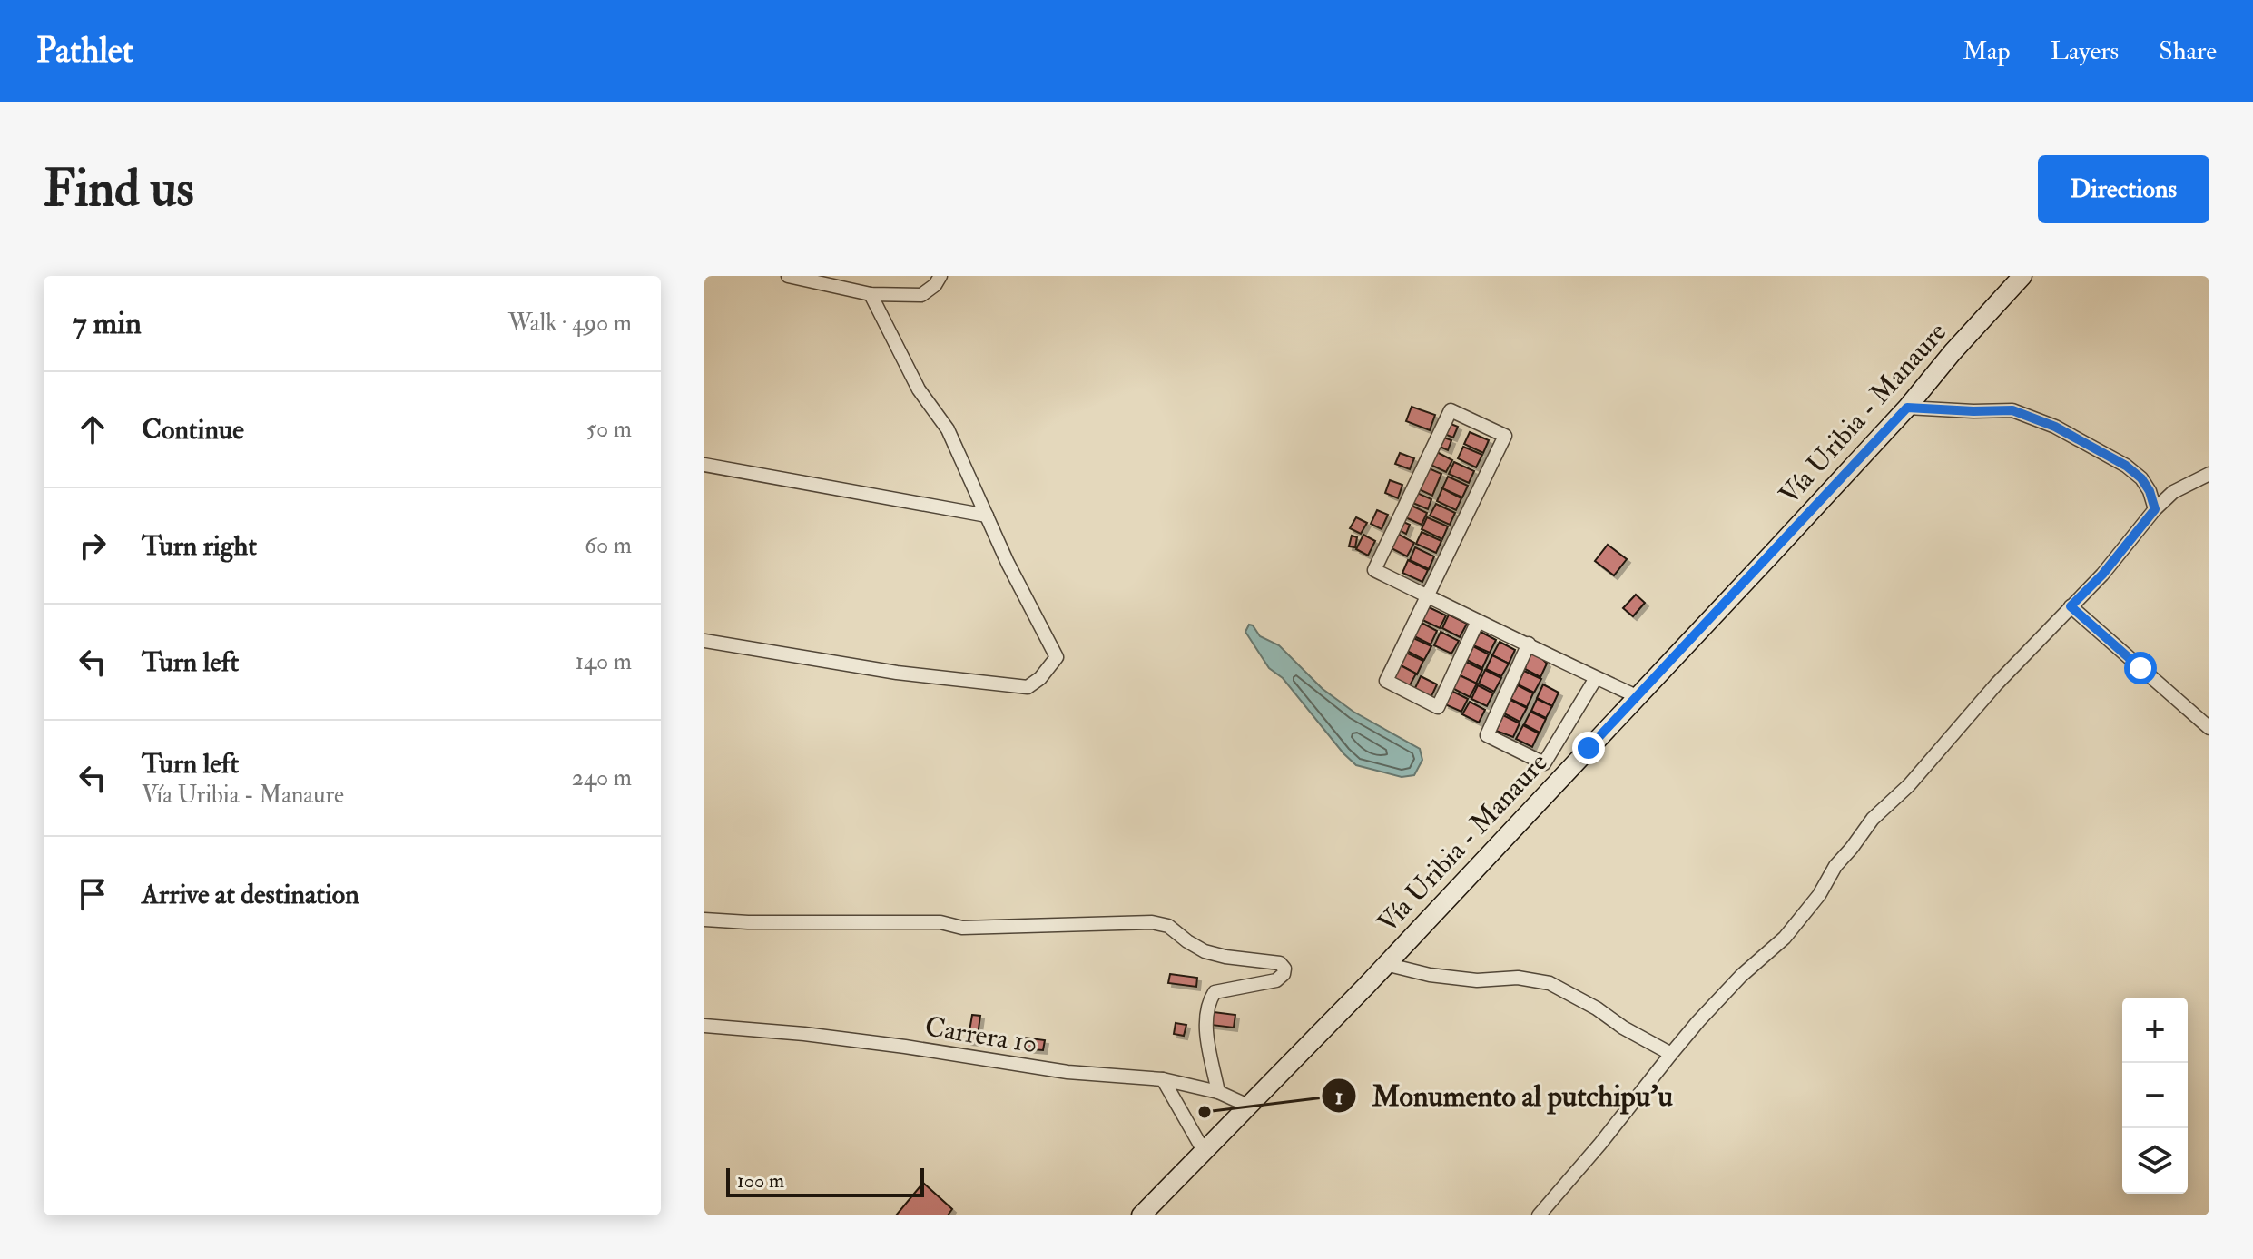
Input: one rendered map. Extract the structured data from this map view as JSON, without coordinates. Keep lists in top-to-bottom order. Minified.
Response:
{"streets":{"main road":["Vía Uribia - Manaure"],"street":["Carrera 10"]},"crossings":[["Vía Uribia - Manaure","Carrera 10"]],"places":["Monumento al putchipu'u"],"scale_bar":"100 m","page":{"header":"Pathlet","nav":["Map","Layers","Share"],"buttons":"Directions","title":"Find us","heading":["7 min","Walk · 490 m"],"list":[["Continue","50 m"],["Turn right","60 m"],["Turn left","140 m"],["Turn left","Vía Uribia - Manaure","240 m"],"Arrive at destination"],"map_buttons":["+","−"],"scale":"100 m"}}
